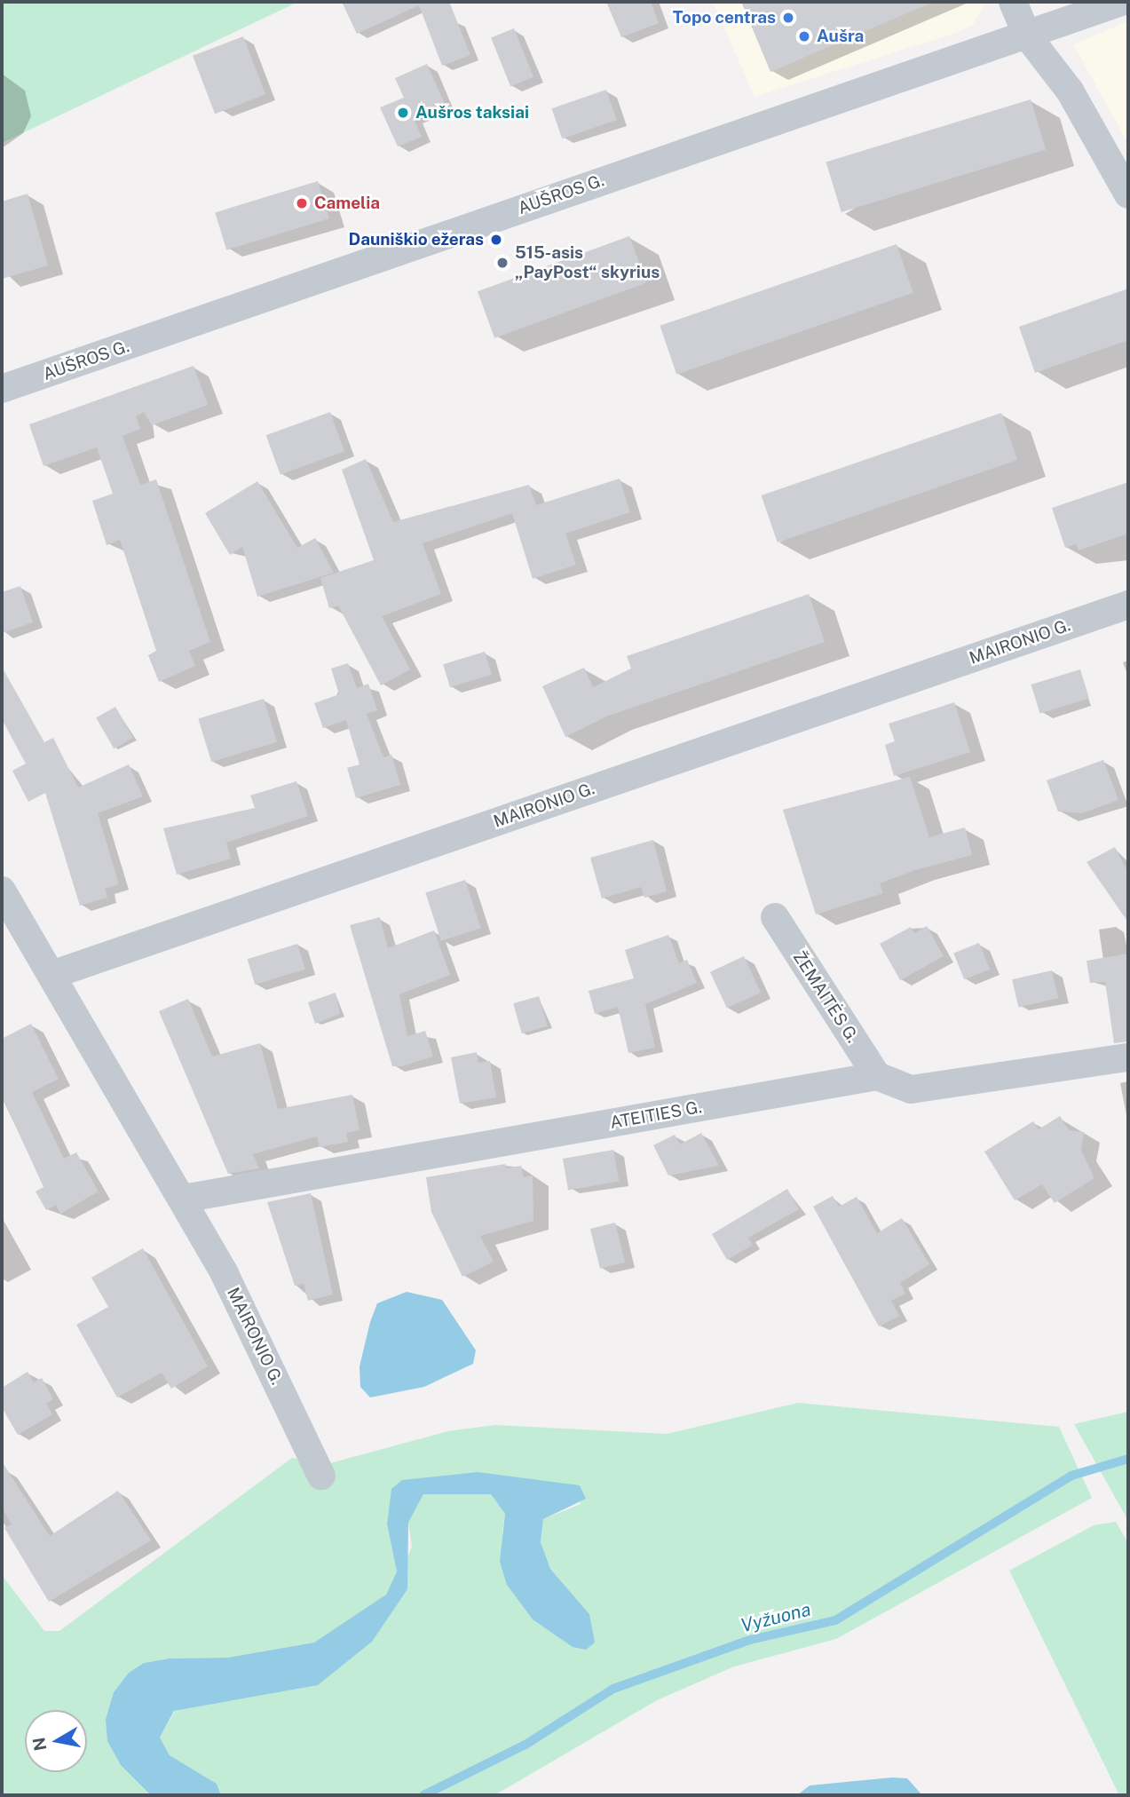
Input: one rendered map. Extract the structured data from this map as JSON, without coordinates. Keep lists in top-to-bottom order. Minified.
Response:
{"streets":{"street":["AUŠROS G.","MAIRONIO G.","ŽEMAITĖS G.","ATEITIES G."]},"crossings":[["MAIRONIO G.","ATEITIES G."],["ŽEMAITĖS G.","ATEITIES G."]],"water":["Vyžuona"],"places":["Topo centras","Aušra","Aušros taksiai","Camelia","Dauniškio ežeras","515-asis „PayPost“ skyrius"],"north":"left"}
